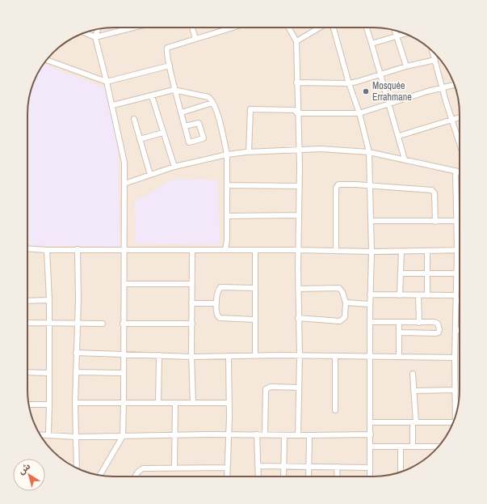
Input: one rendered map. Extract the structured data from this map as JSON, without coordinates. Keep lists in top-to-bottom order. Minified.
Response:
{"places":["Mosquée Errahmane"],"north":"top left"}
